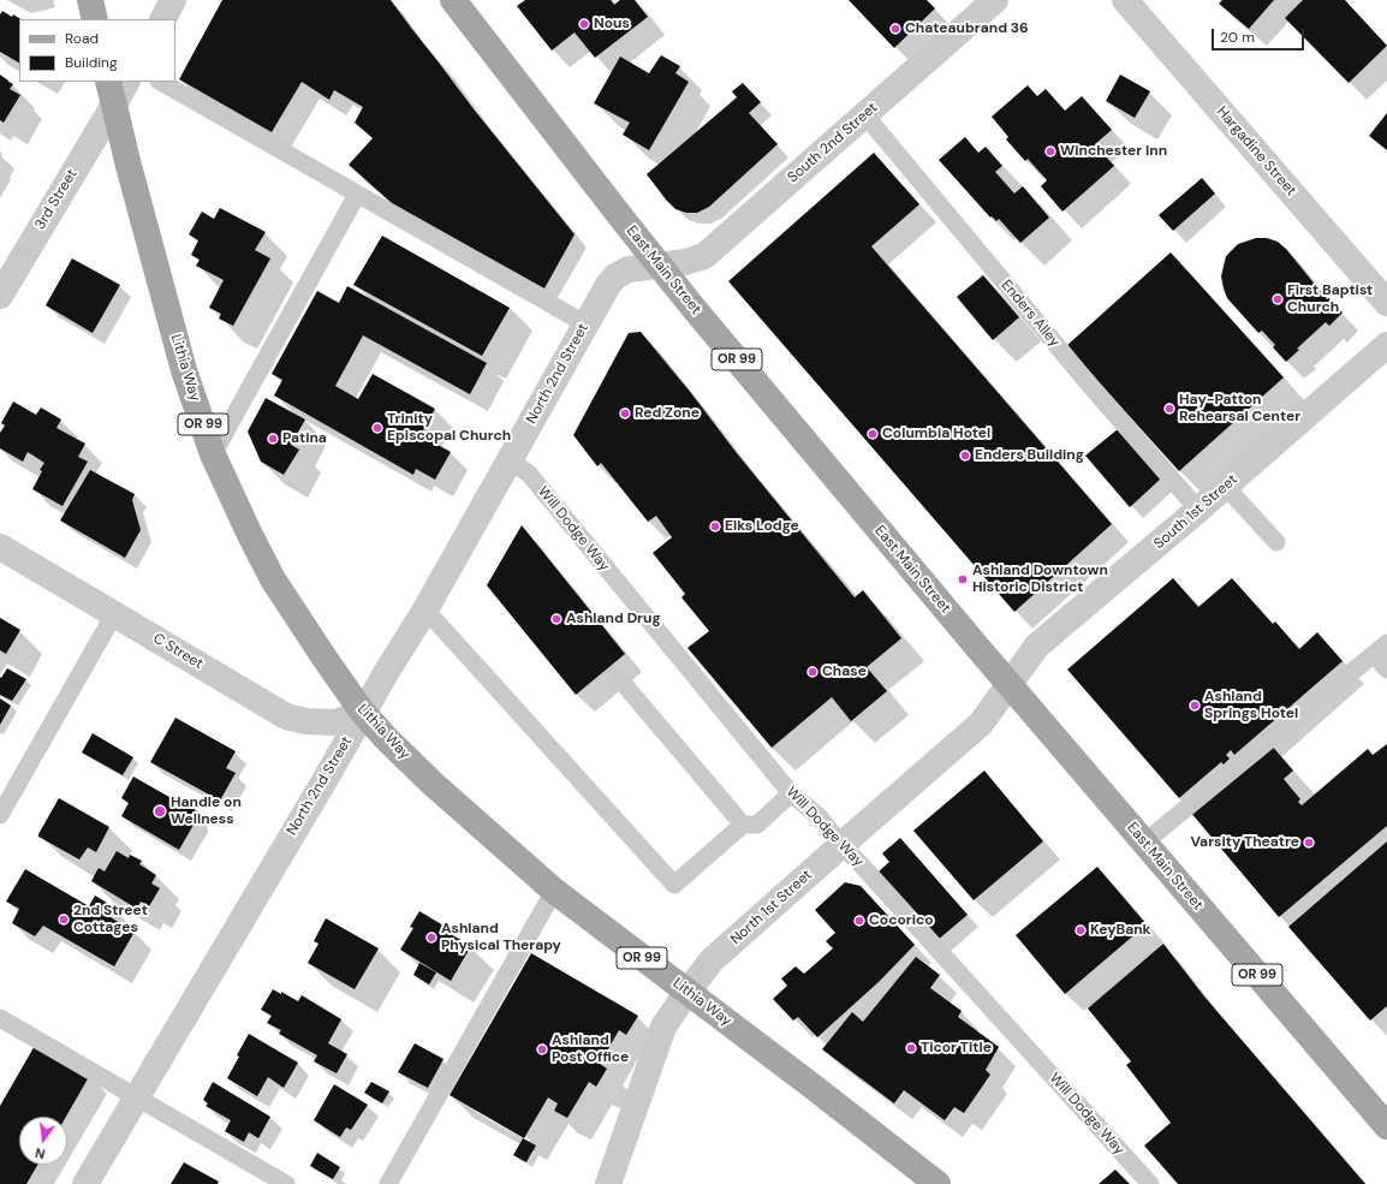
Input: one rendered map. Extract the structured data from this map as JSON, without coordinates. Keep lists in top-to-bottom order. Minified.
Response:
{"streets":{"main road":["East Main Street","OR 99","Lithia Way"],"street":["South 2nd Street","Hargadine Street","3rd Street","North 2nd Street","South 1st Street","C Street","North 1st Street"],"lane":["Enders Alley","Will Dodge Way"]},"crossings":[["South 2nd Street","East Main Street"],["South 2nd Street","Enders Alley"],["South 2nd Street","North 2nd Street"],["3rd Street","Lithia Way"],["East Main Street","North 2nd Street"],["East Main Street","South 1st Street"],["East Main Street","North 1st Street"],["Enders Alley","South 1st Street"],["Lithia Way","North 2nd Street"],["Lithia Way","C Street"],["Lithia Way","North 1st Street"],["North 2nd Street","Will Dodge Way"],["North 2nd Street","C Street"],["South 1st Street","North 1st Street"],["Will Dodge Way","North 1st Street"]],"places":["Nous","Chateaubrand 36","Winchester Inn","First Baptist Church","Hay-Patton Rehearsal Center","Red Zone","Trinity Episcopal Church","Columbia Hotel","Patina","Enders Building","Elks Lodge","Ashland Downtown Historic District","Ashland Drug","Chase","Ashland Springs Hotel","Handle on Wellness","Varsity Theatre","2nd Street Cottages","Cocorico","KeyBank","Ashland Physical Therapy","Ticor Title","Ashland Post Office"],"legend":["Road","Building"],"scale_bar":"20 m","north":"bottom"}
